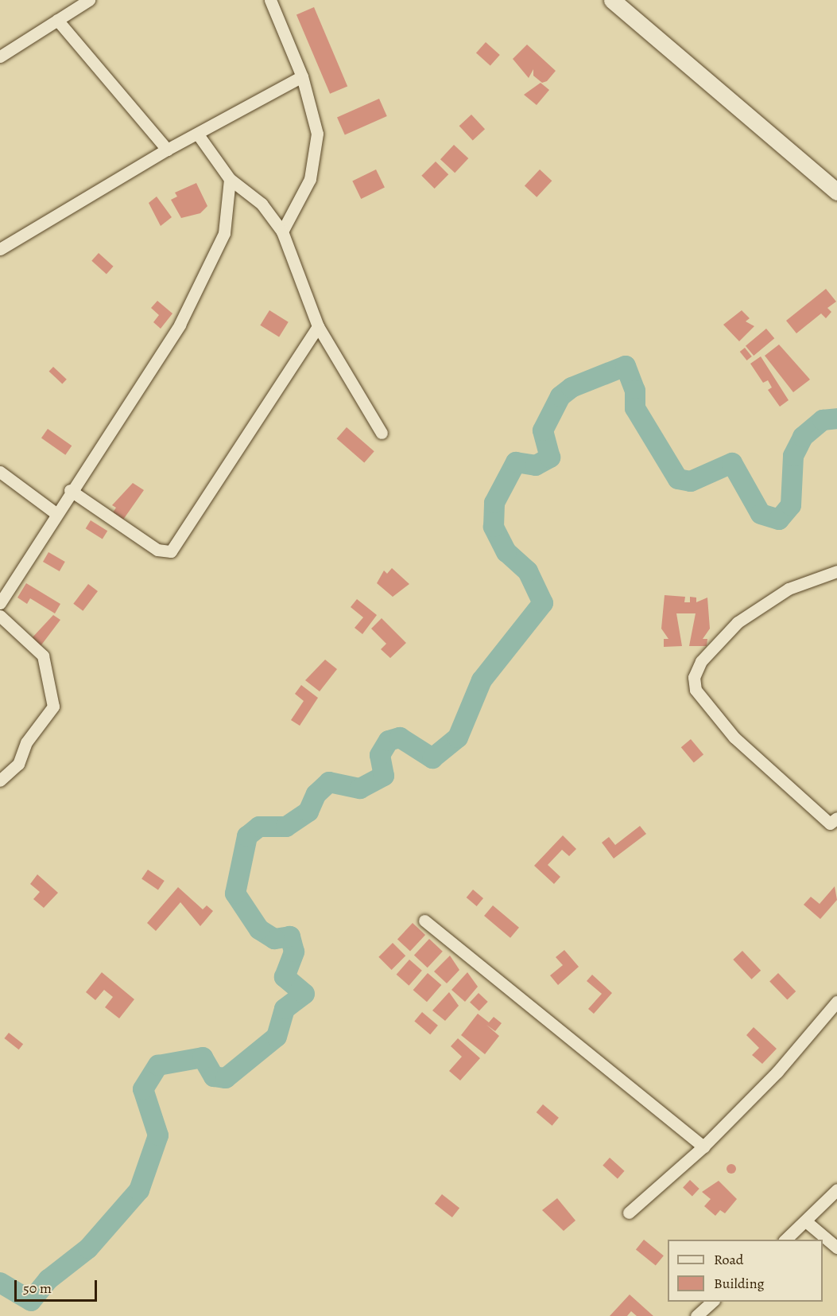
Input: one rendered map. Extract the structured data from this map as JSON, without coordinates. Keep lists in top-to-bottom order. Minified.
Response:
{"legend":["Road","Building"],"scale_bar":"50 m"}
